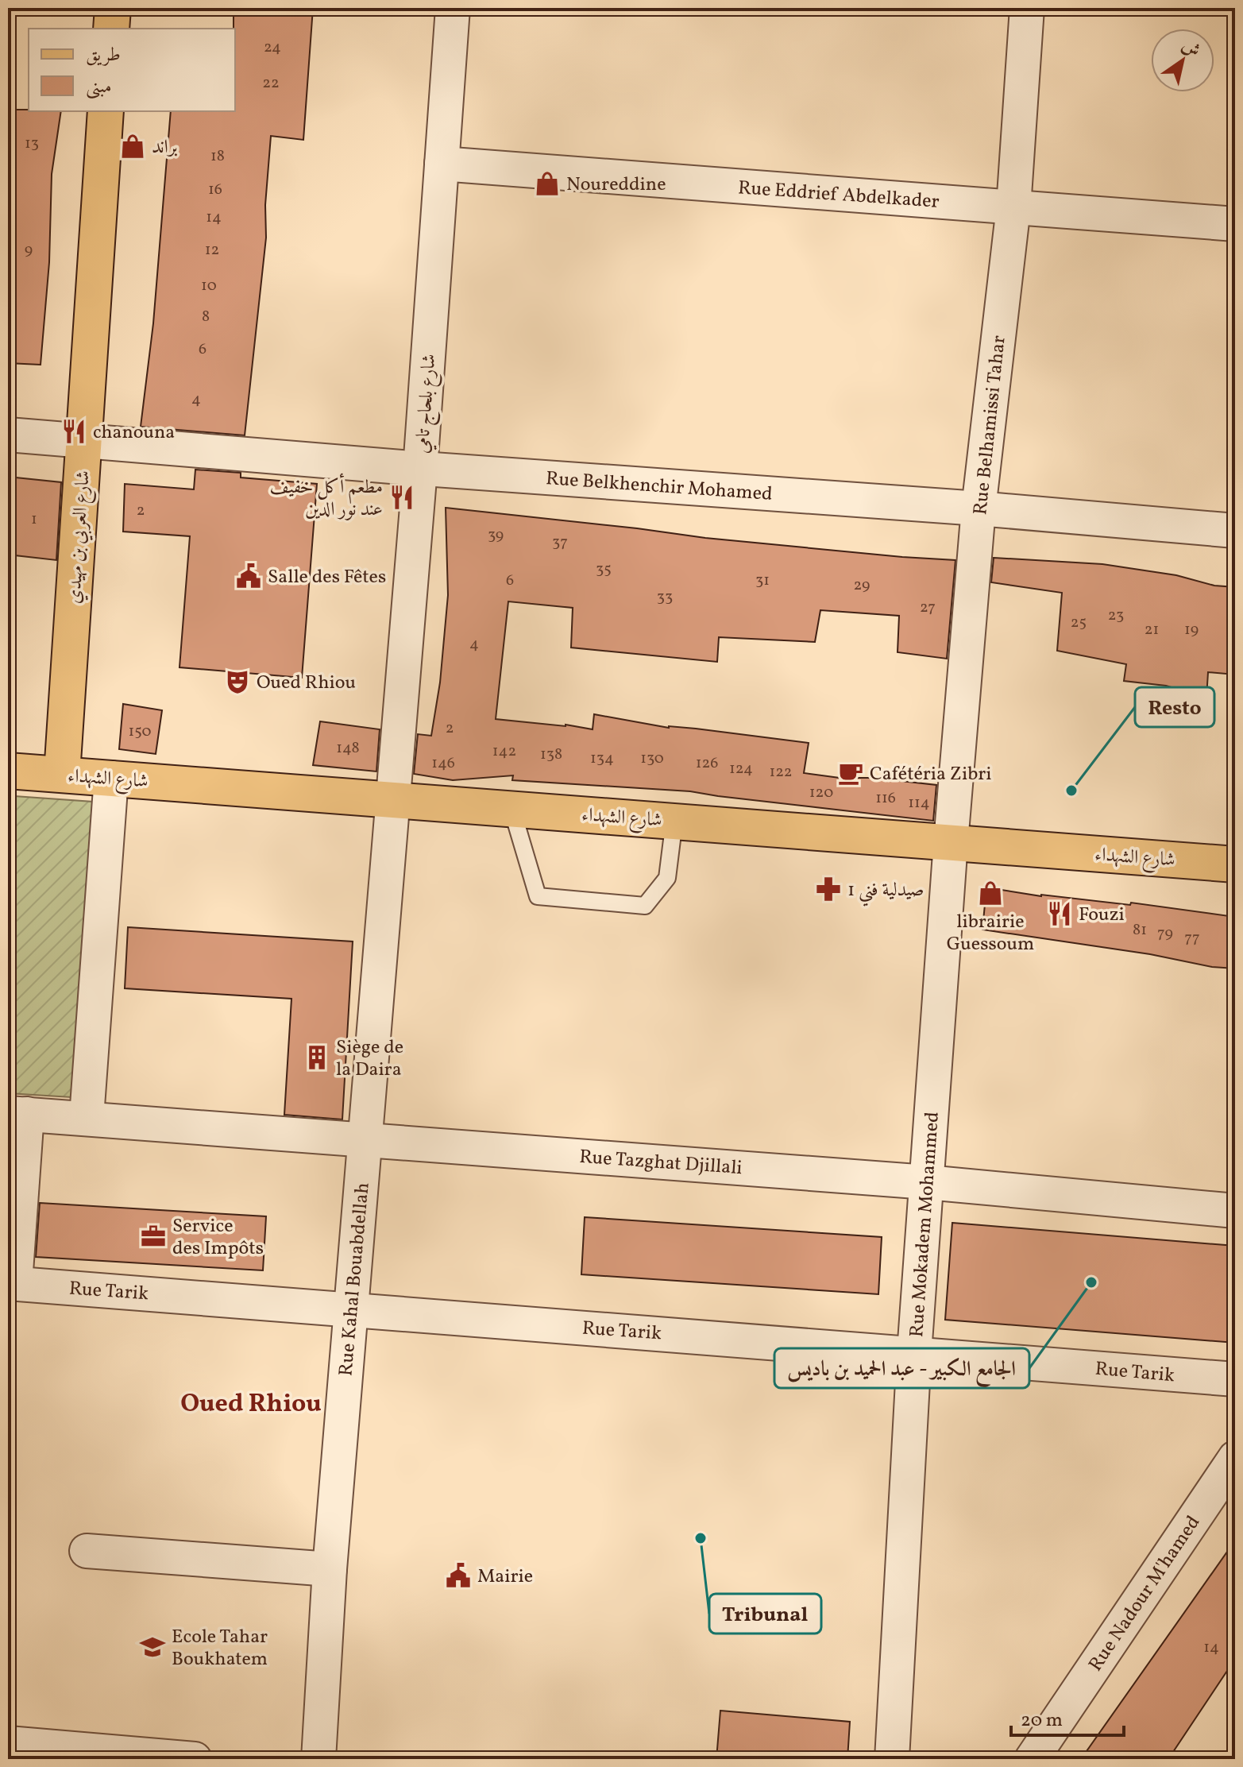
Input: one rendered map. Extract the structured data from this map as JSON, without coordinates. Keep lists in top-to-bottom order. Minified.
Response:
{"streets":{"main road":["شارع العربي بن مهيدي","شارع الشهداء"],"street":["Rue Eddrief Abdelkader","شارع بلحاج تامي","Rue Belhamissi Tahar","Rue Belkhenchir Mohamed","Rue Tazghat Djillali","Rue Mokadem Mohammed","Rue Kahal Bouabdellah","Rue Tarik","Rue Nadour M'hamed"]},"crossings":[["Rue Eddrief Abdelkader","شارع بلحاج تامي"],["Rue Eddrief Abdelkader","Rue Belhamissi Tahar"],["شارع بلحاج تامي","Rue Belkhenchir Mohamed"],["شارع بلحاج تامي","شارع الشهداء"],["شارع بلحاج تامي","Rue Kahal Bouabdellah"],["Rue Belhamissi Tahar","Rue Belkhenchir Mohamed"],["Rue Belhamissi Tahar","شارع الشهداء"],["Rue Belhamissi Tahar","Rue Mokadem Mohammed"],["Rue Belkhenchir Mohamed","شارع العربي بن مهيدي"],["شارع العربي بن مهيدي","شارع الشهداء"],["شارع الشهداء","Rue Mokadem Mohammed"],["شارع الشهداء","Rue Kahal Bouabdellah"],["Rue Tazghat Djillali","Rue Mokadem Mohammed"],["Rue Tazghat Djillali","Rue Kahal Bouabdellah"],["Rue Mokadem Mohammed","Rue Tarik"],["Rue Kahal Bouabdellah","Rue Tarik"]],"districts":["Oued Rhiou"],"places":{"shop":["براند","Noureddine","librairie Guessoum"],"restaurant":["chanouna","مطعم أكل خفيف عند نور الدين","Fouzi"],"public building":["Salle des Fêtes","Mairie"],"theatre":["Oued Rhiou"],"cafe":["Cafétéria Zibri"],"other":["Resto","الجامع الكبير - عبد الحميد بن باديس","Tribunal"],"pharmacy":["صيدلية فني 1"],"building":["Siège de la Daira"],"office":["Service des Impôts"],"school or university":["Ecole Tahar Boukhatem"]},"house_numbers":["24","22","13","18","16","14","9","12","10","8","6","4","2","1","39","37","35","6","31","29","33","27","23","25","21","19","4","2","150","148","142","138","134","130","146","126","124","122","120","116","114","81","79","77","14"],"legend":["طريق","مبنى"],"scale_bar":"20 m","north":"top right"}
